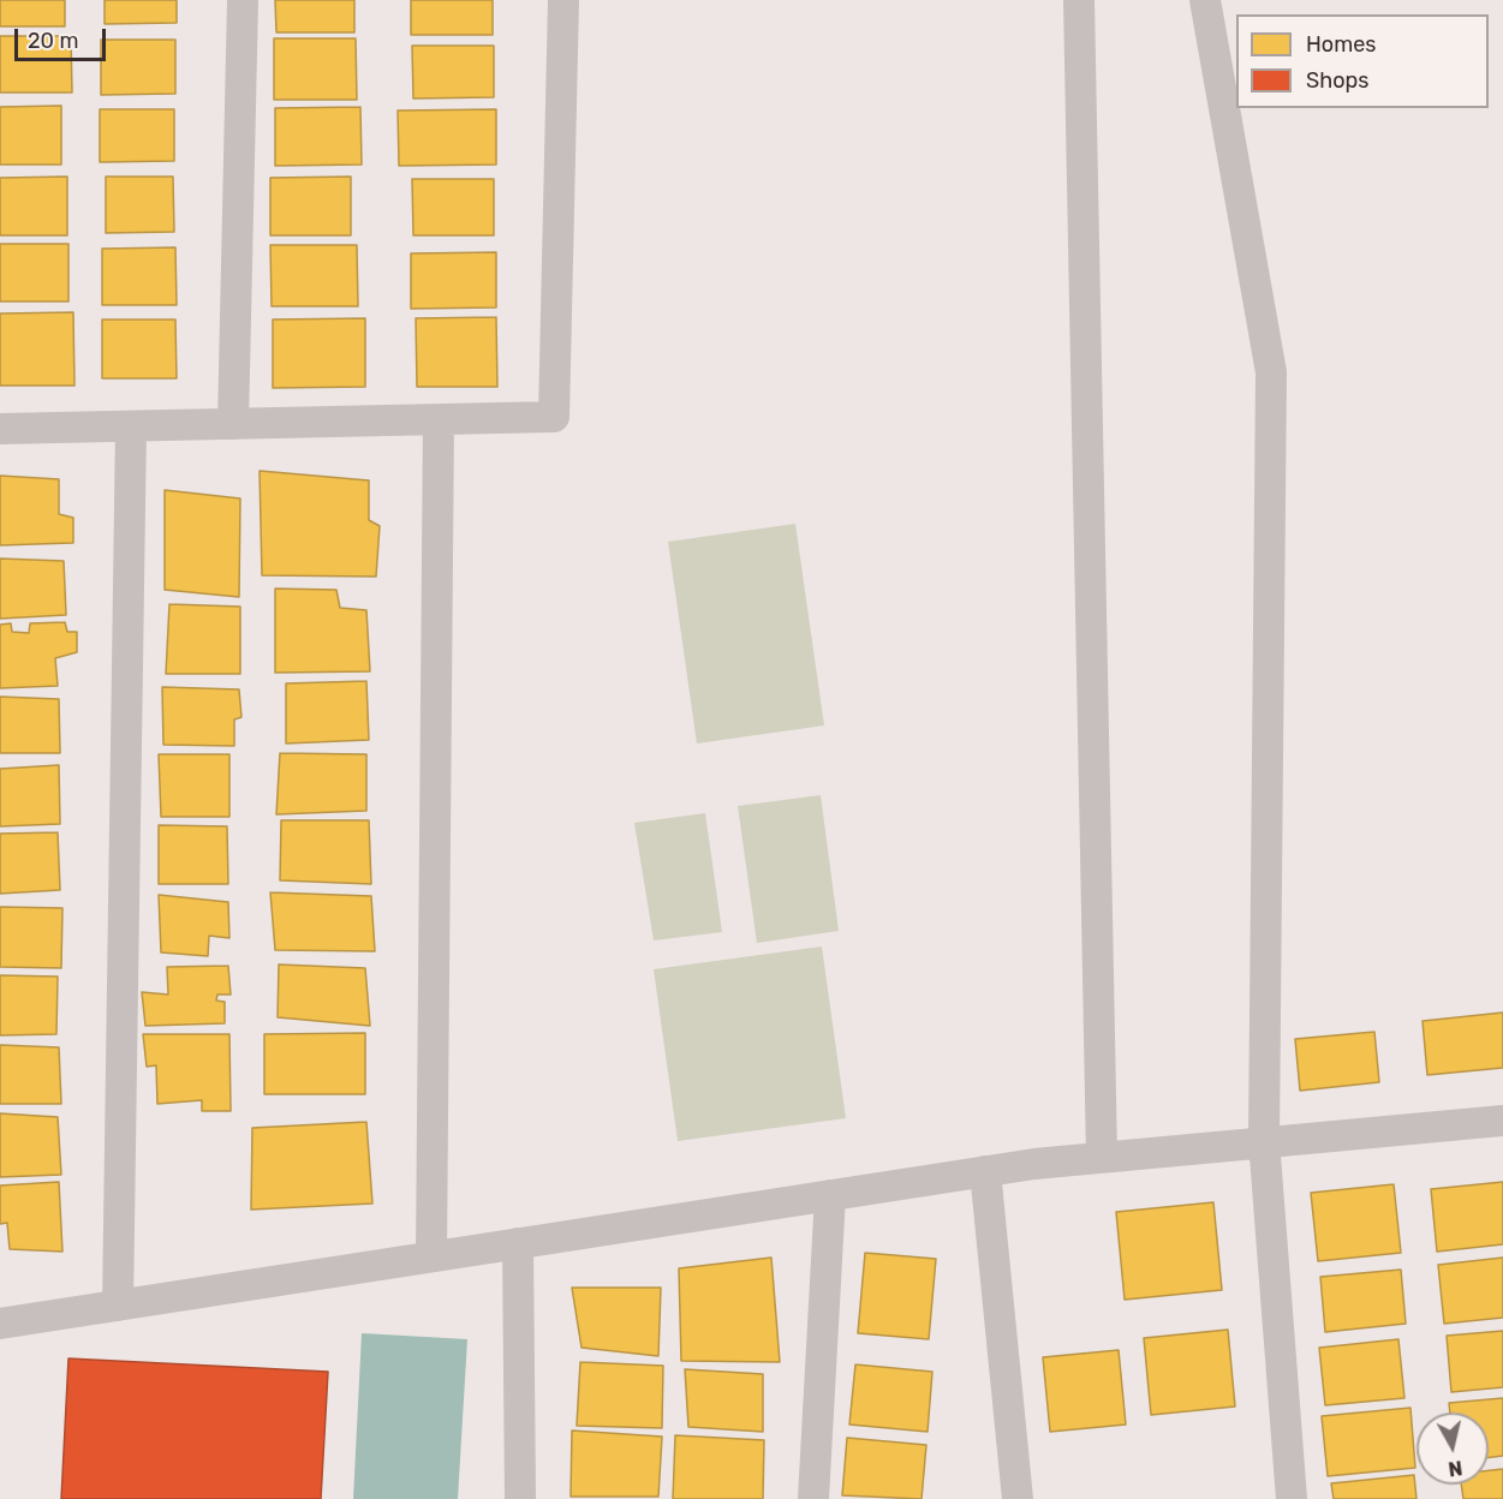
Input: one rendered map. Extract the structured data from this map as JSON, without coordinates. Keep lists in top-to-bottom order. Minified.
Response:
{"legend":["Homes","Shops"],"scale_bar":"20 m","north":"bottom"}
